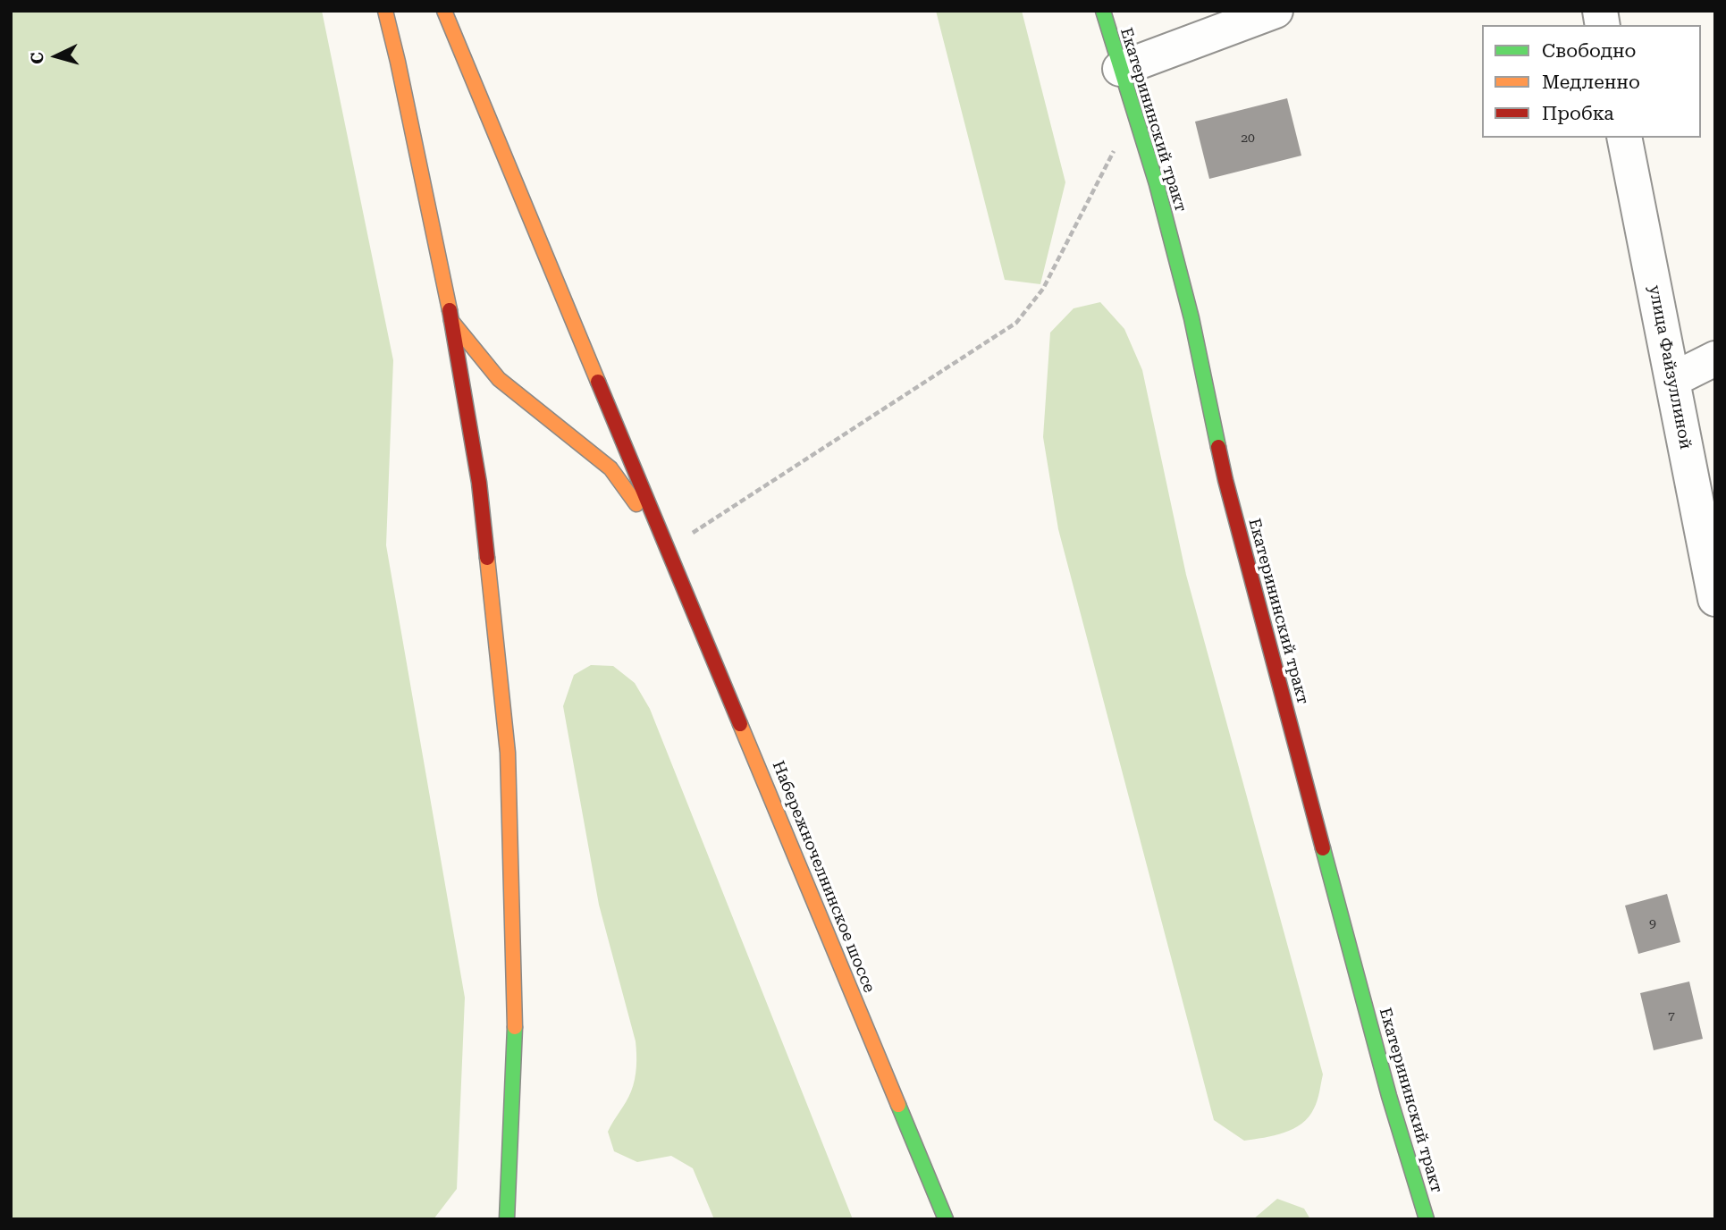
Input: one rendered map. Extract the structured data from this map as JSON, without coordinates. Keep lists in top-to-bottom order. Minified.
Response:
{"streets":{"main road":["Екатерининский тракт","Набережночелнинское шоссе"],"street":["улица Файзуллиной"]},"house_numbers":["20","9","7"],"legend":["Свободно","Медленно","Пробка"],"north":"left"}
